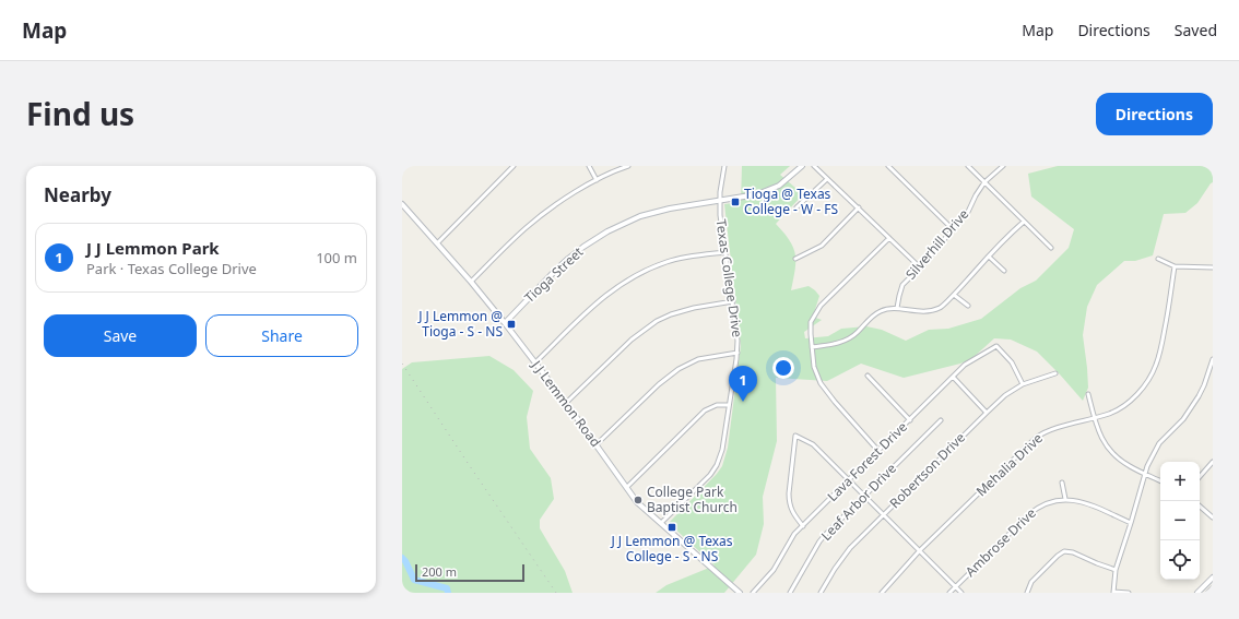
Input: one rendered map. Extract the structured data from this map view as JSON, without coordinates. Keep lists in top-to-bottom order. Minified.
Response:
{"streets":{"street":["Silverhill Drive","Tioga Street","Texas College Drive","J J Lemmon Road","Lava Forest Drive","Mehalia Drive","Robertson Drive","Leaf Arbor Drive","Ambrose Drive"]},"crossings":[["Tioga Street","Texas College Drive"],["Tioga Street","J J Lemmon Road"],["Texas College Drive","J J Lemmon Road"],["Lava Forest Drive","Robertson Drive"]],"places":{"transit":["Tioga @ Texas College - W - FS","J J Lemmon @ Tioga - S - NS","J J Lemmon @ Texas College - S - NS"],"other":["College Park Baptist Church"]},"scale_bar":"200 m","page":{"header":"Map","nav":["Map","Directions","Saved"],"title":"Find us","buttons":["Directions",["Save","Share"]],"heading":"Nearby","list":[{"mark":"1","name":"J J Lemmon Park","note":"Park · Texas College Drive","value":"100 m"}],"pins":"1","map_buttons":["+","−"],"scale":"200 m"}}
